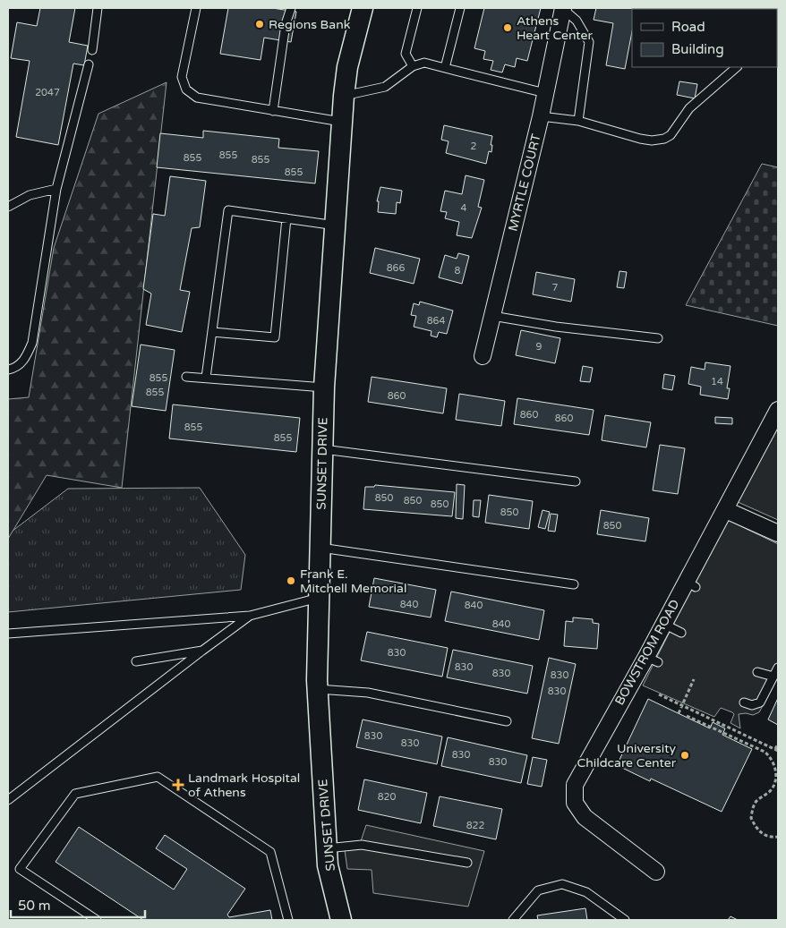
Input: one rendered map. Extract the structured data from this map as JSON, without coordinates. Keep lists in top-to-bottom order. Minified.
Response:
{"streets":{"street":["MYRTLE COURT","SUNSET DRIVE","BOWSTROM ROAD"]},"places":{"other":["Regions Bank","Athens Heart Center","Frank E. Mitchell Memorial","University Childcare Center"],"health":["Landmark Hospital of Athens"]},"house_numbers":["2047","2","855","855","855","855","4","866","8","7","864","9","855","14","855","860","860","860","855","855","850","850","850","850","850","840","840","840","830","830","830","830","830","830","830","830","830","820","822"],"legend":["Road","Building"],"scale_bar":"50 m"}
